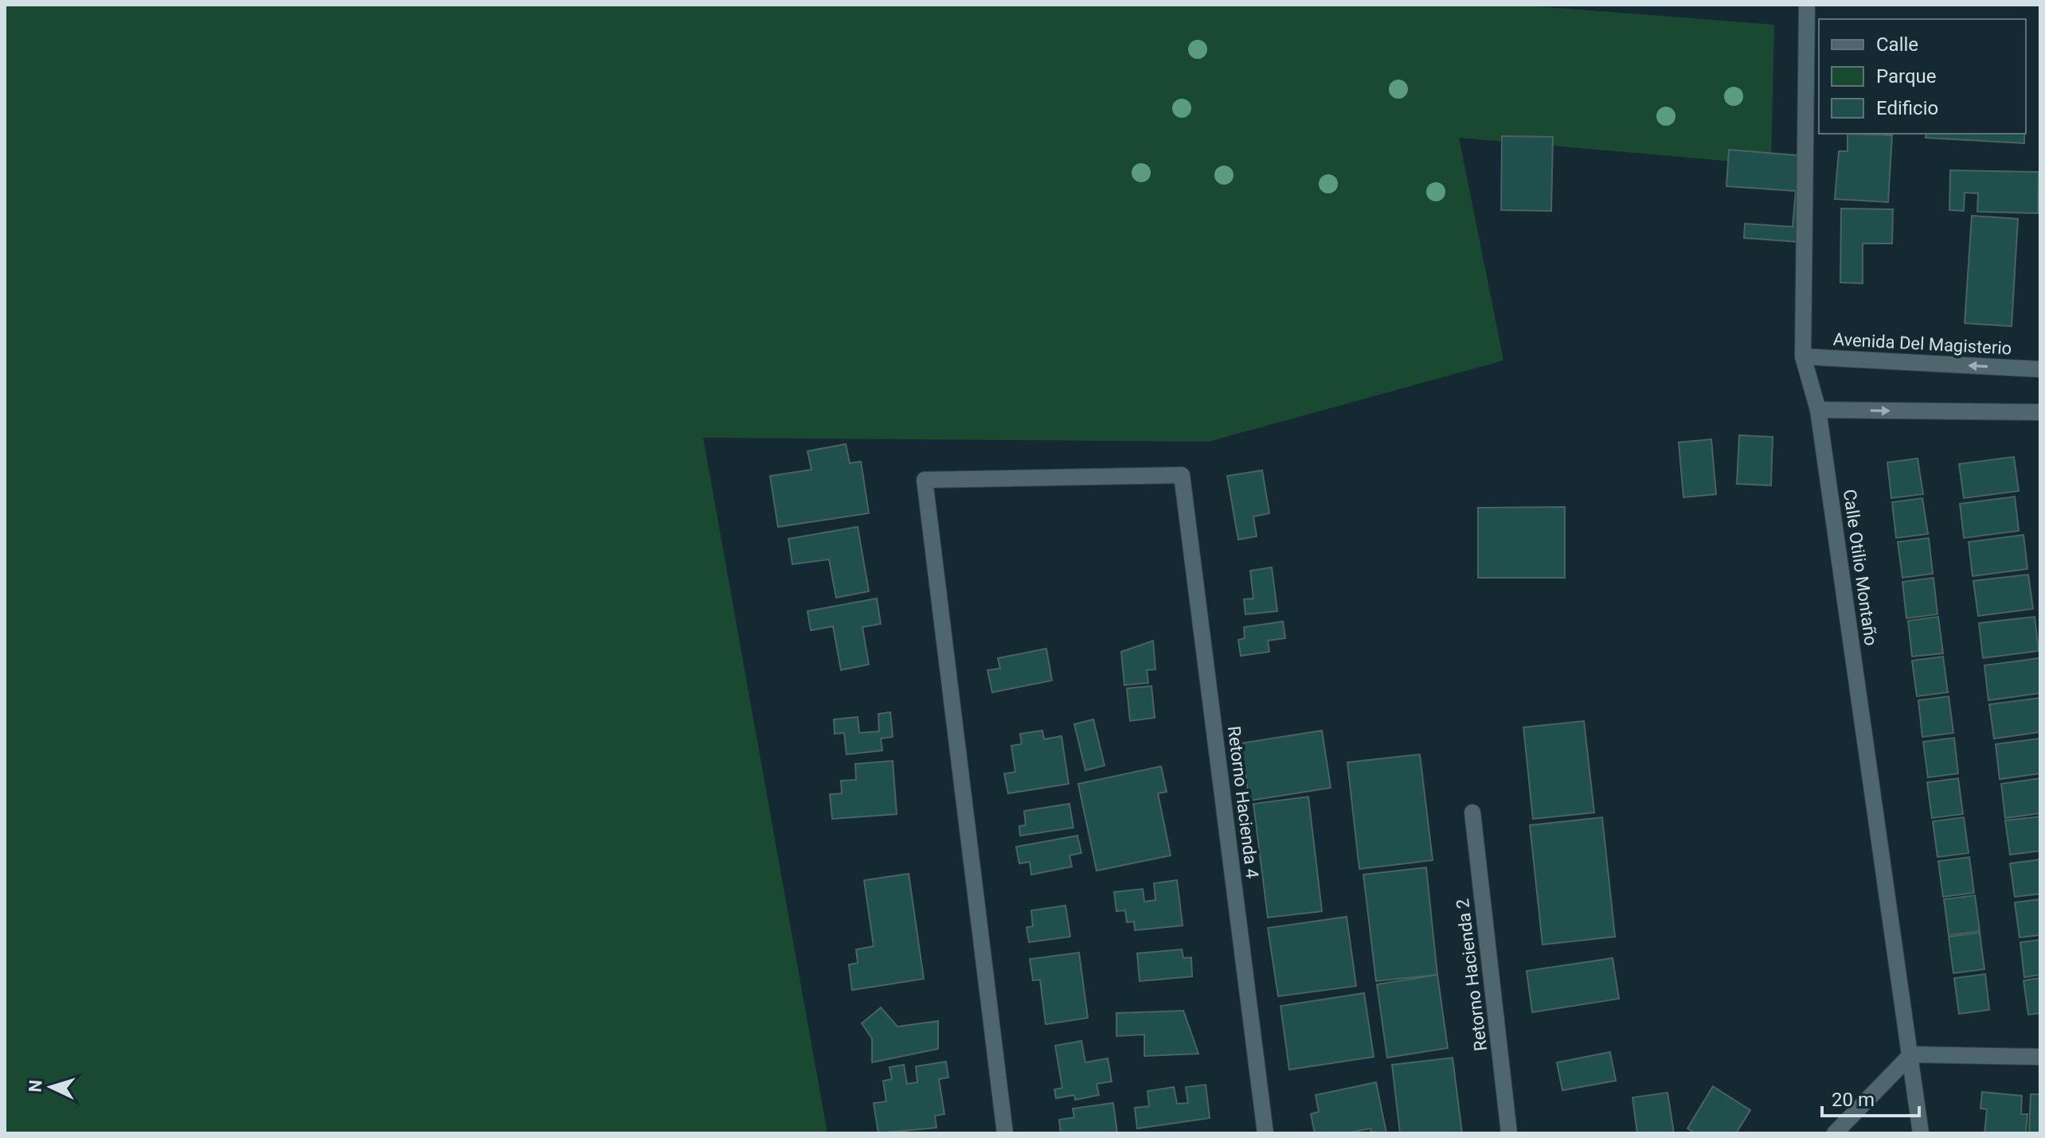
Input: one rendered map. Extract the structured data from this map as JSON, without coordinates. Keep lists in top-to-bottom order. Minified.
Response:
{"streets":{"street":["Avenida Del Magisterio","Calle Otilio Montaño","Retorno Hacienda 4","Retorno Hacienda 2"]},"crossings":[["Avenida Del Magisterio","Calle Otilio Montaño"]],"legend":["Calle","Parque","Edificio"],"scale_bar":"20 m","north":"left"}
